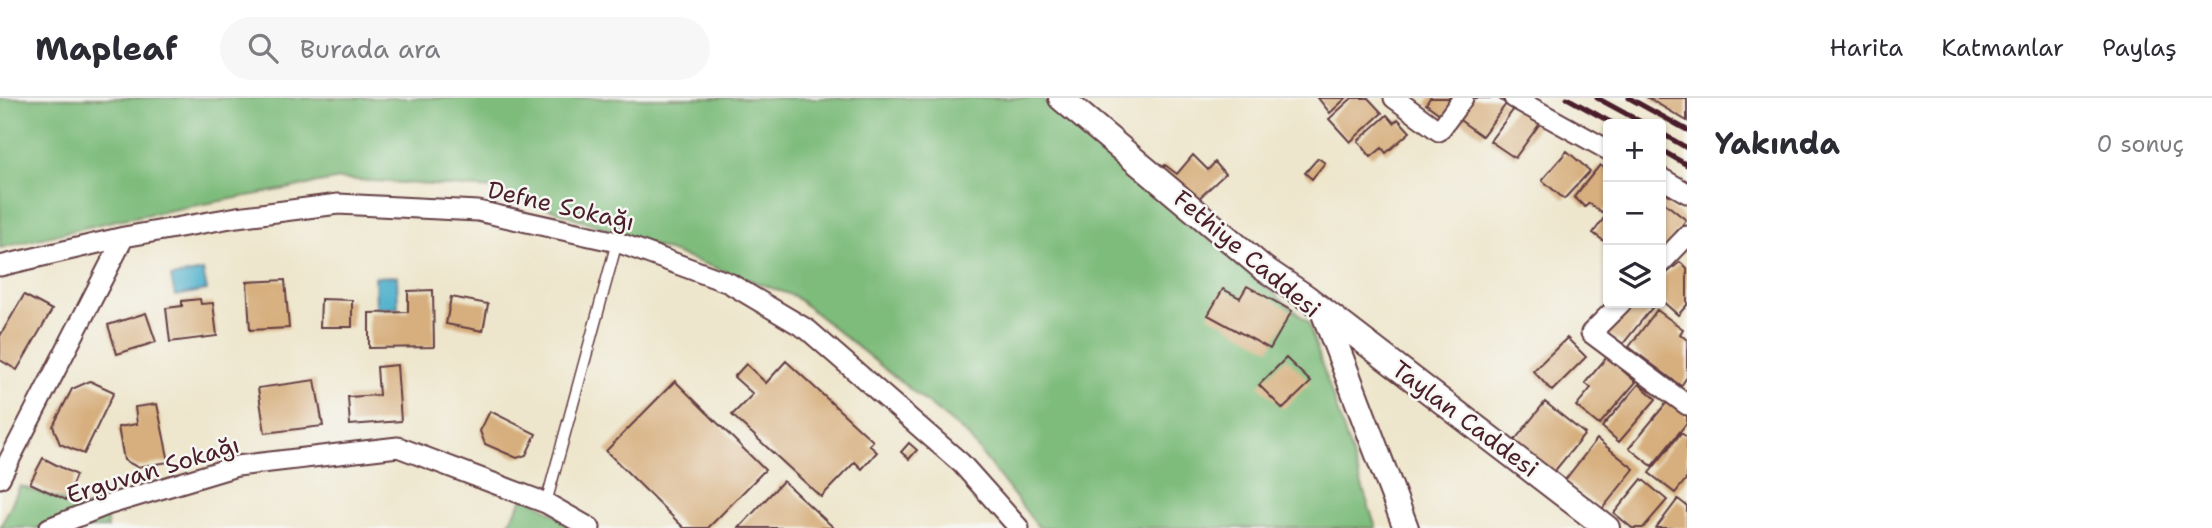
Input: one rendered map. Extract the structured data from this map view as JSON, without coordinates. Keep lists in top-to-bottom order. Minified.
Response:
{"streets":{"street":["Defne Sokağı","Fethiye Caddesi","Taylan Caddesi","Erguvan Sokağı"]},"crossings":[["Fethiye Caddesi","Taylan Caddesi"]],"page":{"header":"Mapleaf","search":"Burada ara","nav":["Harita","Katmanlar","Paylaş"],"heading":["Yakında","0 sonuç"],"map_buttons":["+","−"]}}
